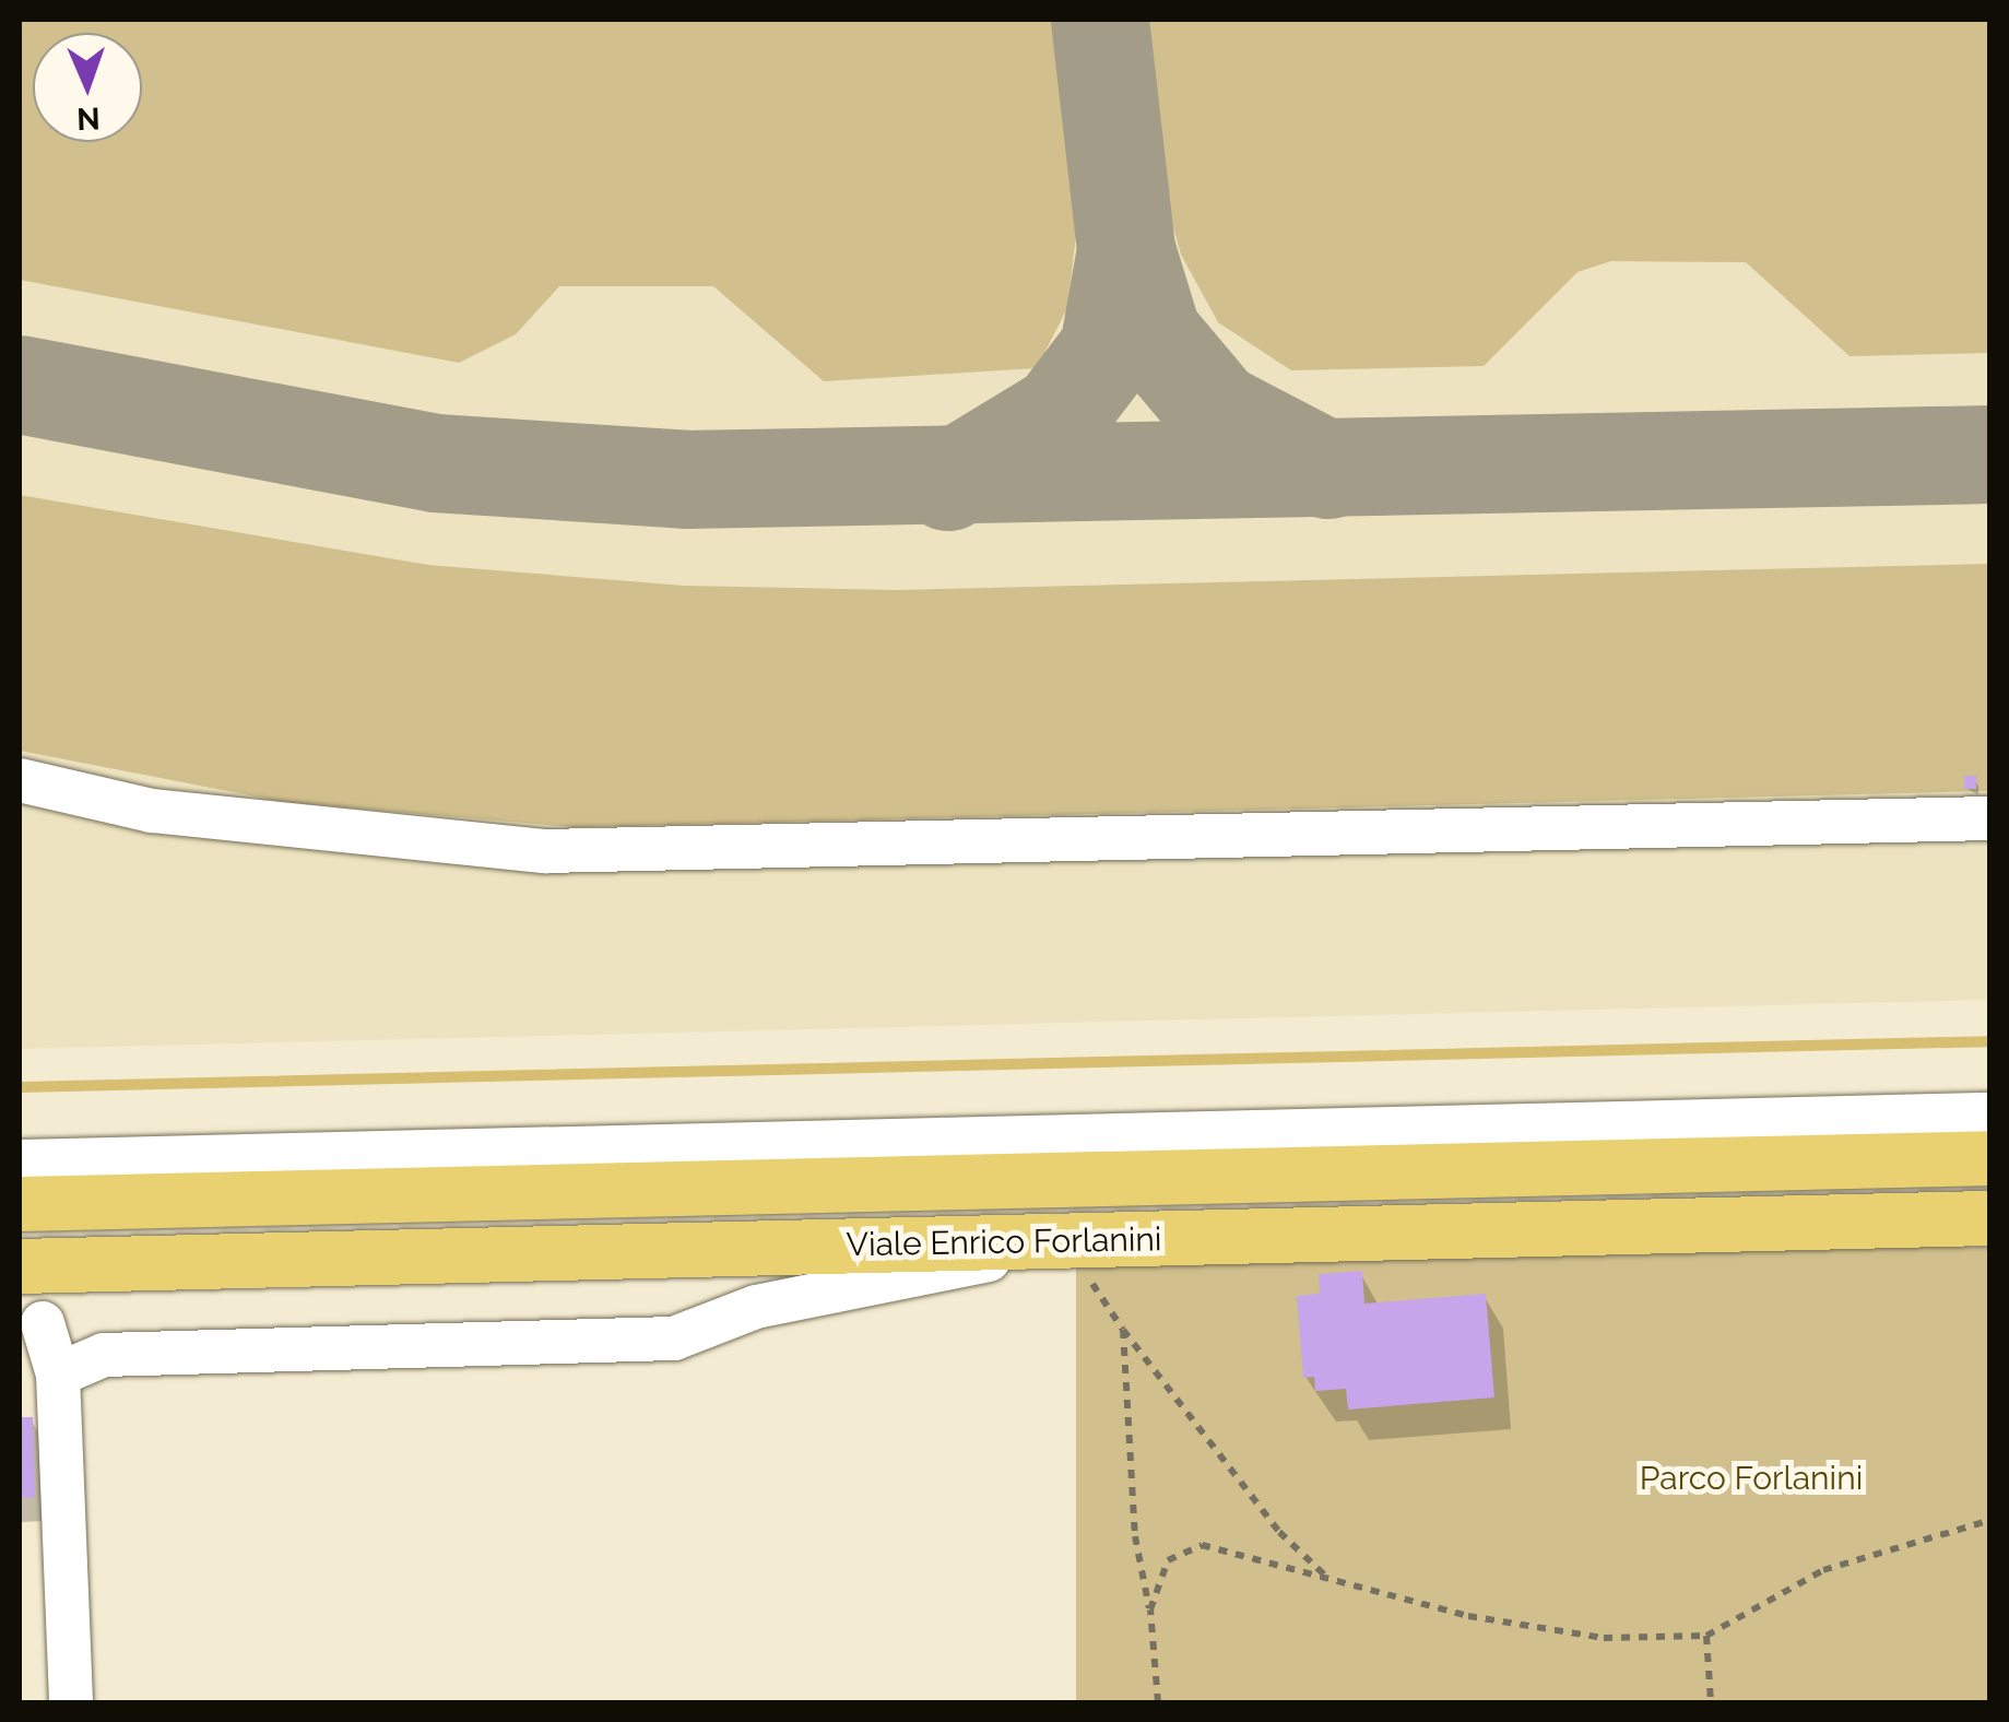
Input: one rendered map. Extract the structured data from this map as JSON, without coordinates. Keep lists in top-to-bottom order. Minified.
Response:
{"streets":{"main road":["Viale Enrico Forlanini"]},"parks":["Parco Forlanini"],"north":"bottom"}
